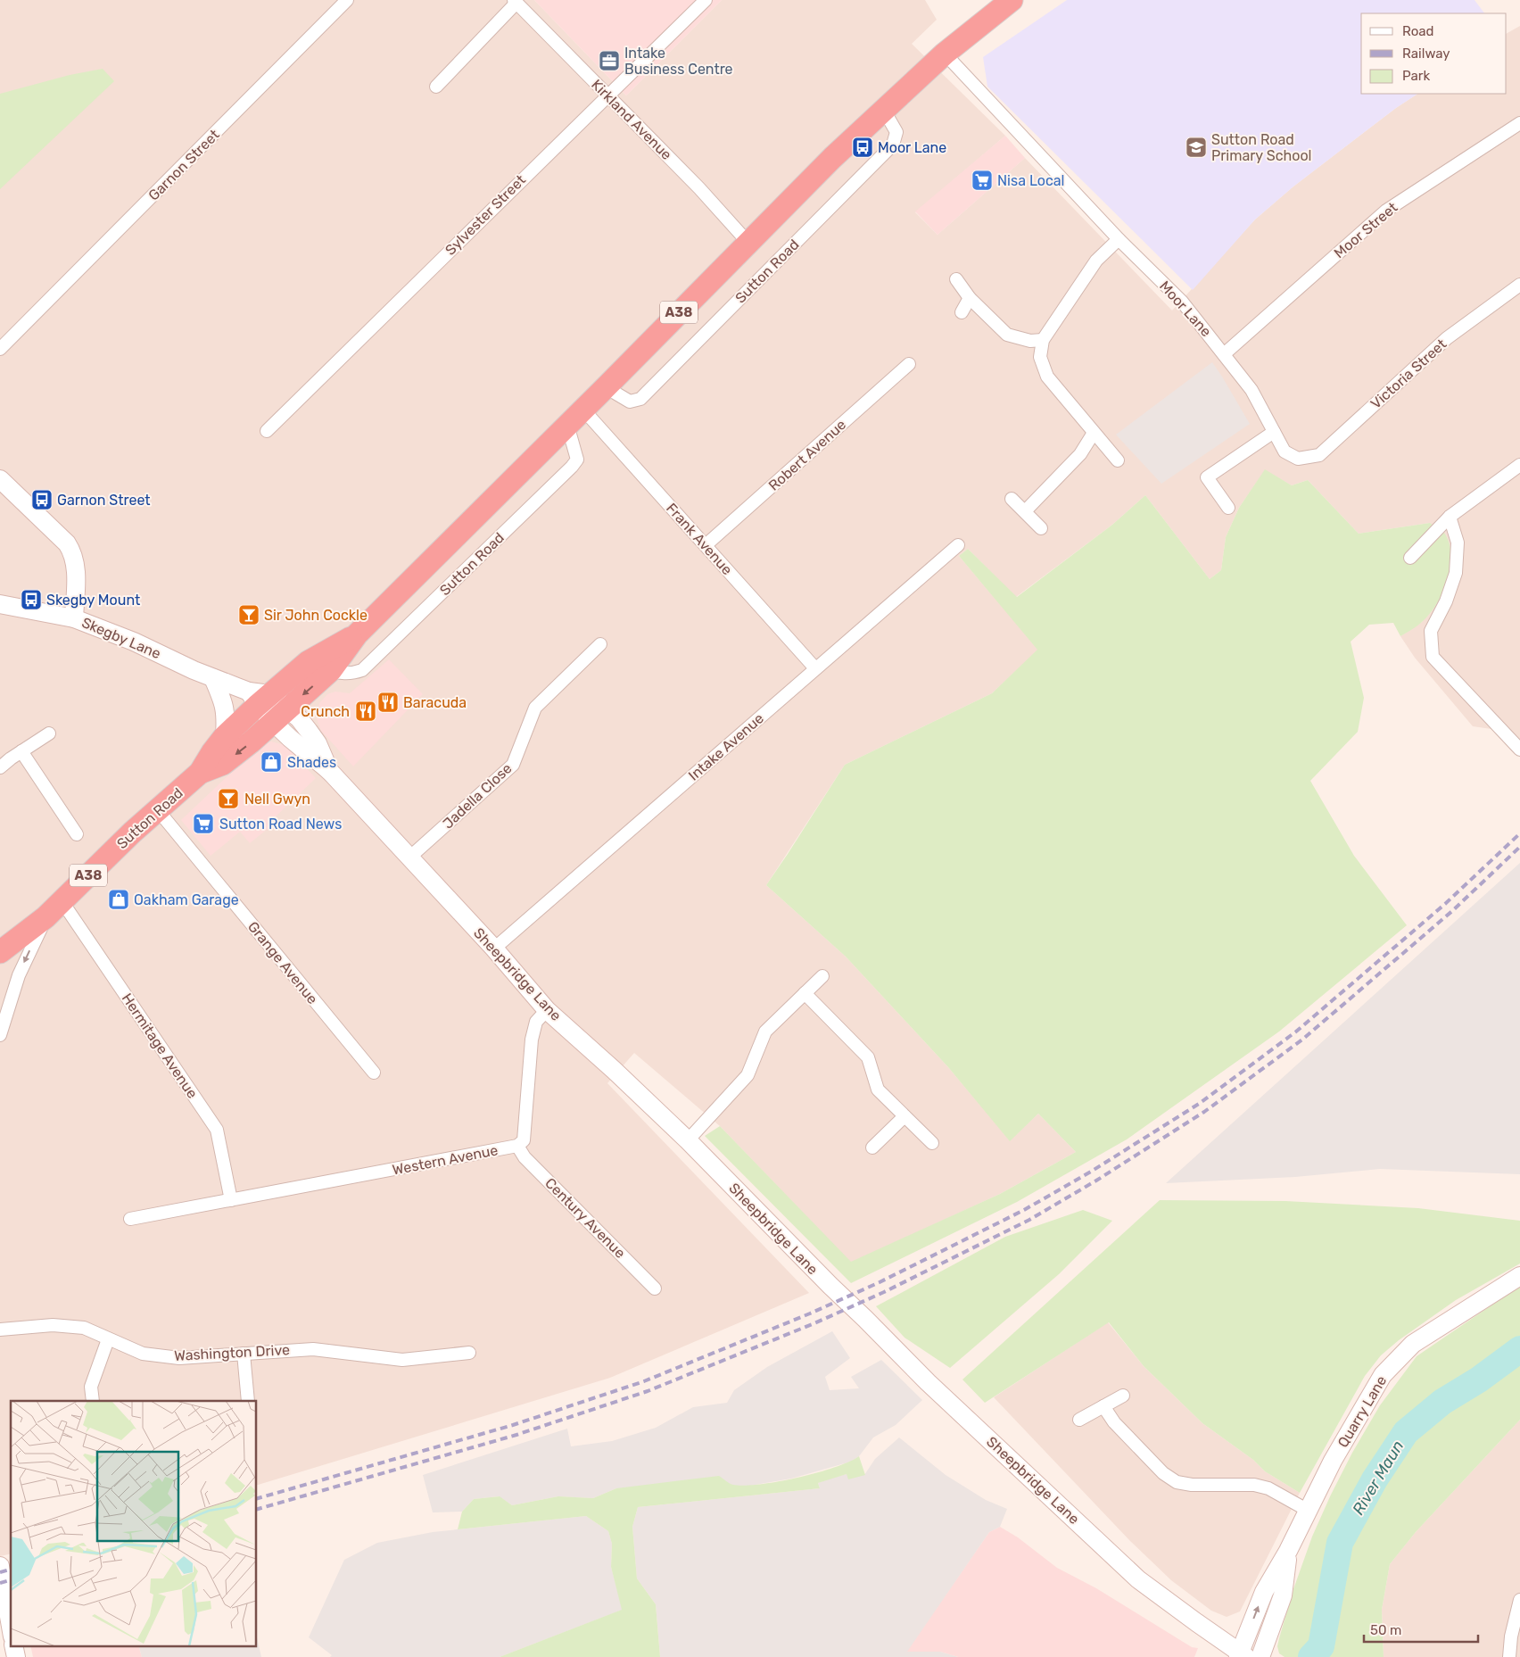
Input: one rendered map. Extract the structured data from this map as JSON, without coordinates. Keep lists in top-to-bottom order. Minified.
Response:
{"streets":{"highway":["Sutton Road","A38"],"street":["Kirkland Avenue","Garnon Street","Sylvester Street","Moor Street","Moor Lane","Victoria Street","Robert Avenue","Frank Avenue","Skegby Lane","Intake Avenue","Jadella Close","Grange Avenue","Sheepbridge Lane","Hermitage Avenue","Western Avenue","Century Avenue","Washington Drive","Quarry Lane"]},"crossings":[["Kirkland Avenue","Sylvester Street"],["Kirkland Avenue","Sutton Road"],["Moor Street","Moor Lane"],["Sutton Road","Moor Lane"],["Sutton Road","Frank Avenue"],["Sutton Road","Skegby Lane"],["Sutton Road","Grange Avenue"],["Sutton Road","Sheepbridge Lane"],["Sutton Road","Hermitage Avenue"],["Moor Lane","Victoria Street"],["Robert Avenue","Frank Avenue"],["Frank Avenue","Intake Avenue"],["Skegby Lane","Sheepbridge Lane"],["Intake Avenue","Sheepbridge Lane"],["Jadella Close","Sheepbridge Lane"],["Sheepbridge Lane","Western Avenue"],["Sheepbridge Lane","Quarry Lane"],["Hermitage Avenue","Western Avenue"],["Western Avenue","Century Avenue"]],"water":["River Maun"],"places":{"office":["Intake Business Centre"],"bus stop":["Moor Lane","Garnon Street","Skegby Mount"],"school or university":["Sutton Road Primary School"],"supermarket":["Nisa Local","Sutton Road News"],"bar":["Sir John Cockle","Nell Gwyn"],"restaurant":["Baracuda","Crunch"],"shop":["Shades","Oakham Garage"]},"legend":["Road","Railway","Park"],"scale_bar":"50 m"}
